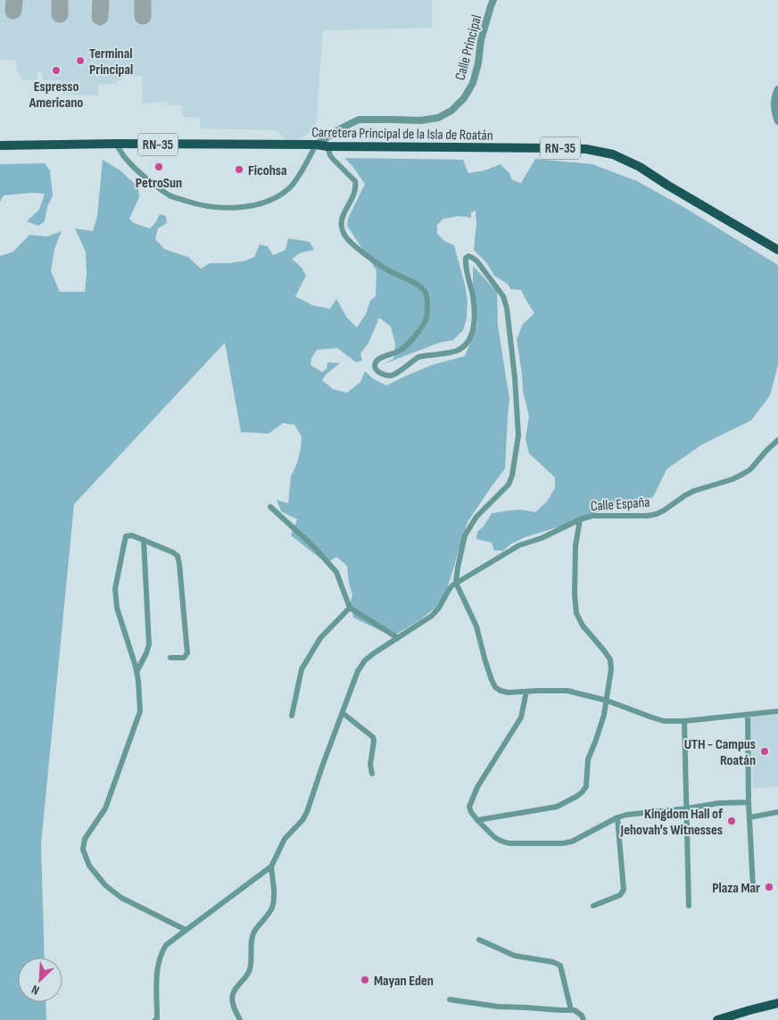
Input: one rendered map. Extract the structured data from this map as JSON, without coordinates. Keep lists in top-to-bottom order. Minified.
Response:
{"streets":{"main road":["Carretera Principal de la Isla de Roatán","RN-35"],"street":["Calle Principal","Calle España"]},"crossings":[["Calle Principal","Carretera Principal de la Isla de Roatán"]],"places":["Terminal Principal","Espresso Americano","PetroSun","Ficohsa","UTH - Campus Roatán","Kingdom Hall of Jehovah's Witnesses","Plaza Mar","Mayan Eden"],"north":"bottom left"}
